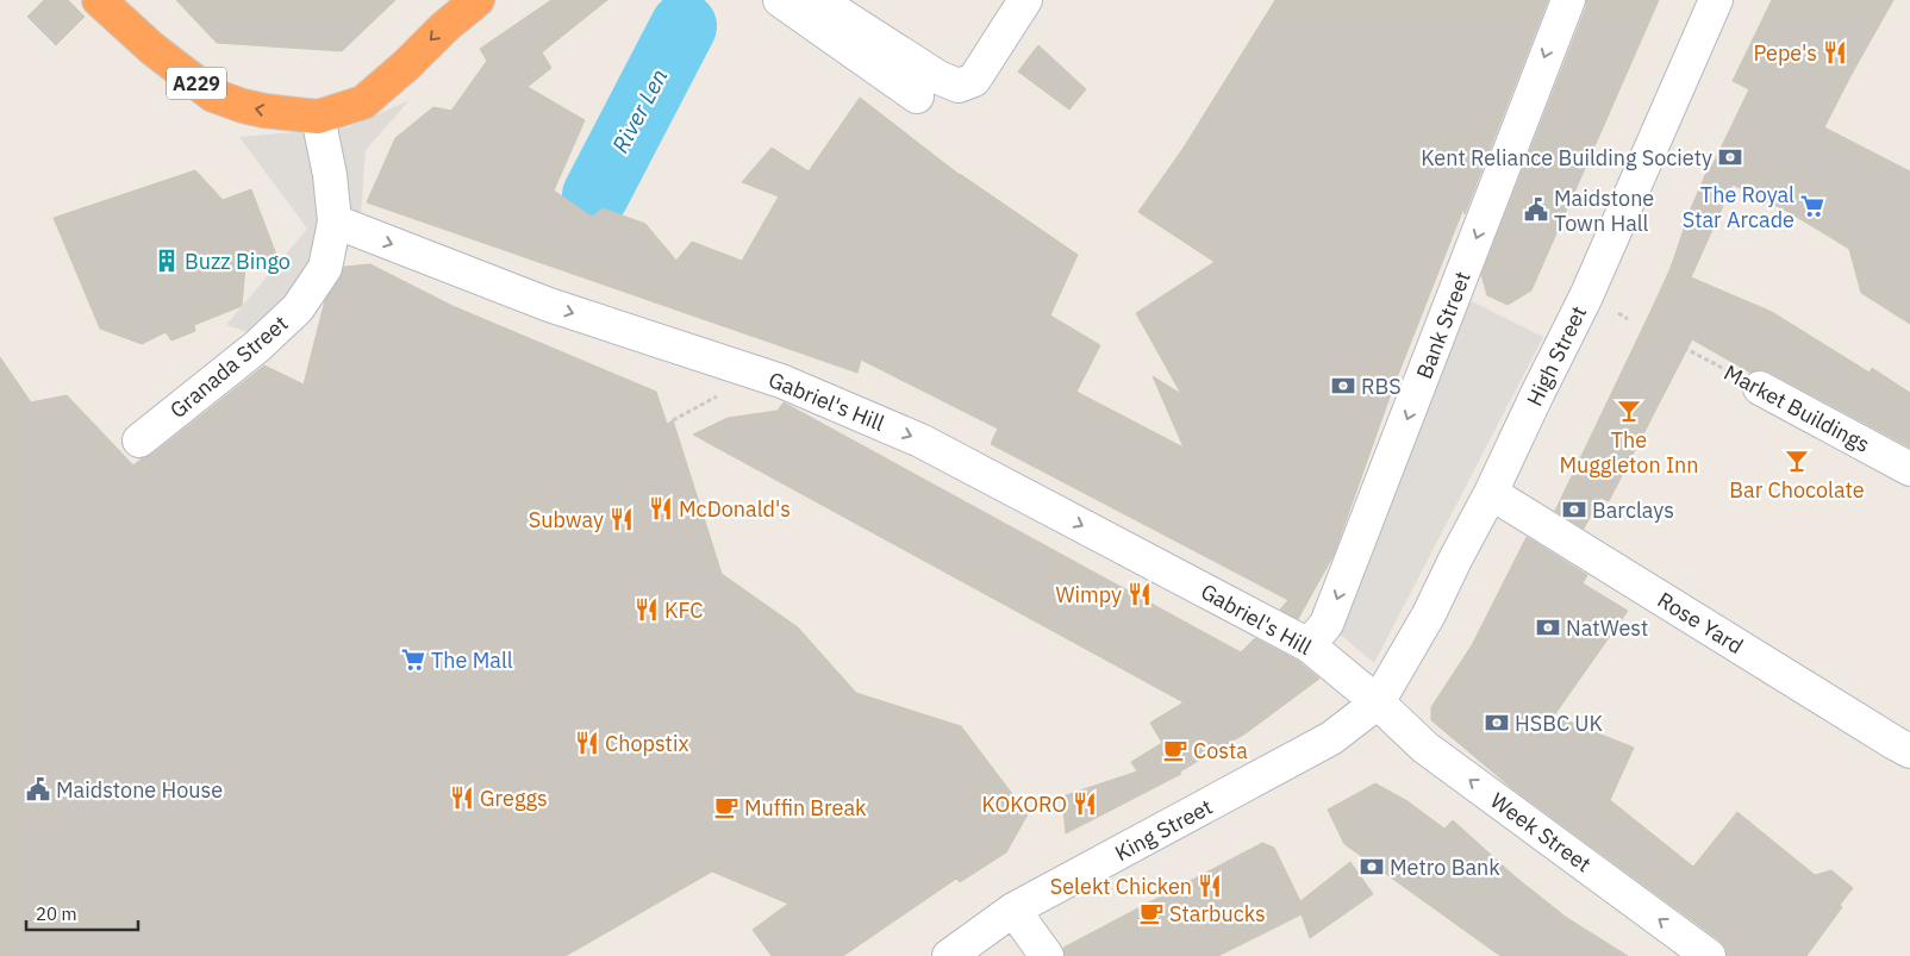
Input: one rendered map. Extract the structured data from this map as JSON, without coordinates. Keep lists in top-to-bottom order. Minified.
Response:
{"streets":{"highway":["A229"],"street":["Bank Street","High Street","Granada Street","Gabriel's Hill","Market Buildings","Rose Yard","King Street","Week Street"]},"crossings":[["Bank Street","Gabriel's Hill"],["High Street","Gabriel's Hill"],["High Street","Rose Yard"],["High Street","King Street"],["High Street","Week Street"],["Granada Street","Gabriel's Hill"],["Gabriel's Hill","King Street"],["Gabriel's Hill","Week Street"],["King Street","Week Street"]],"one_way":["Bank Street","Gabriel's Hill","Week Street"],"water":["River Len"],"places":{"restaurant":["Pepe's","McDonald's","Subway","Wimpy","KFC","Chopstix","Greggs","KOKORO","Selekt Chicken"],"bank":["Kent Reliance Building Society","RBS","Barclays","NatWest","HSBC UK","Metro Bank"],"supermarket":["The Royal Star Arcade","The Mall"],"public building":["Maidstone Town Hall","Maidstone House"],"building":["Buzz Bingo"],"bar":["The Muggleton Inn","Bar Chocolate"],"cafe":["Costa","Muffin Break","Starbucks"]},"scale_bar":"20 m"}
